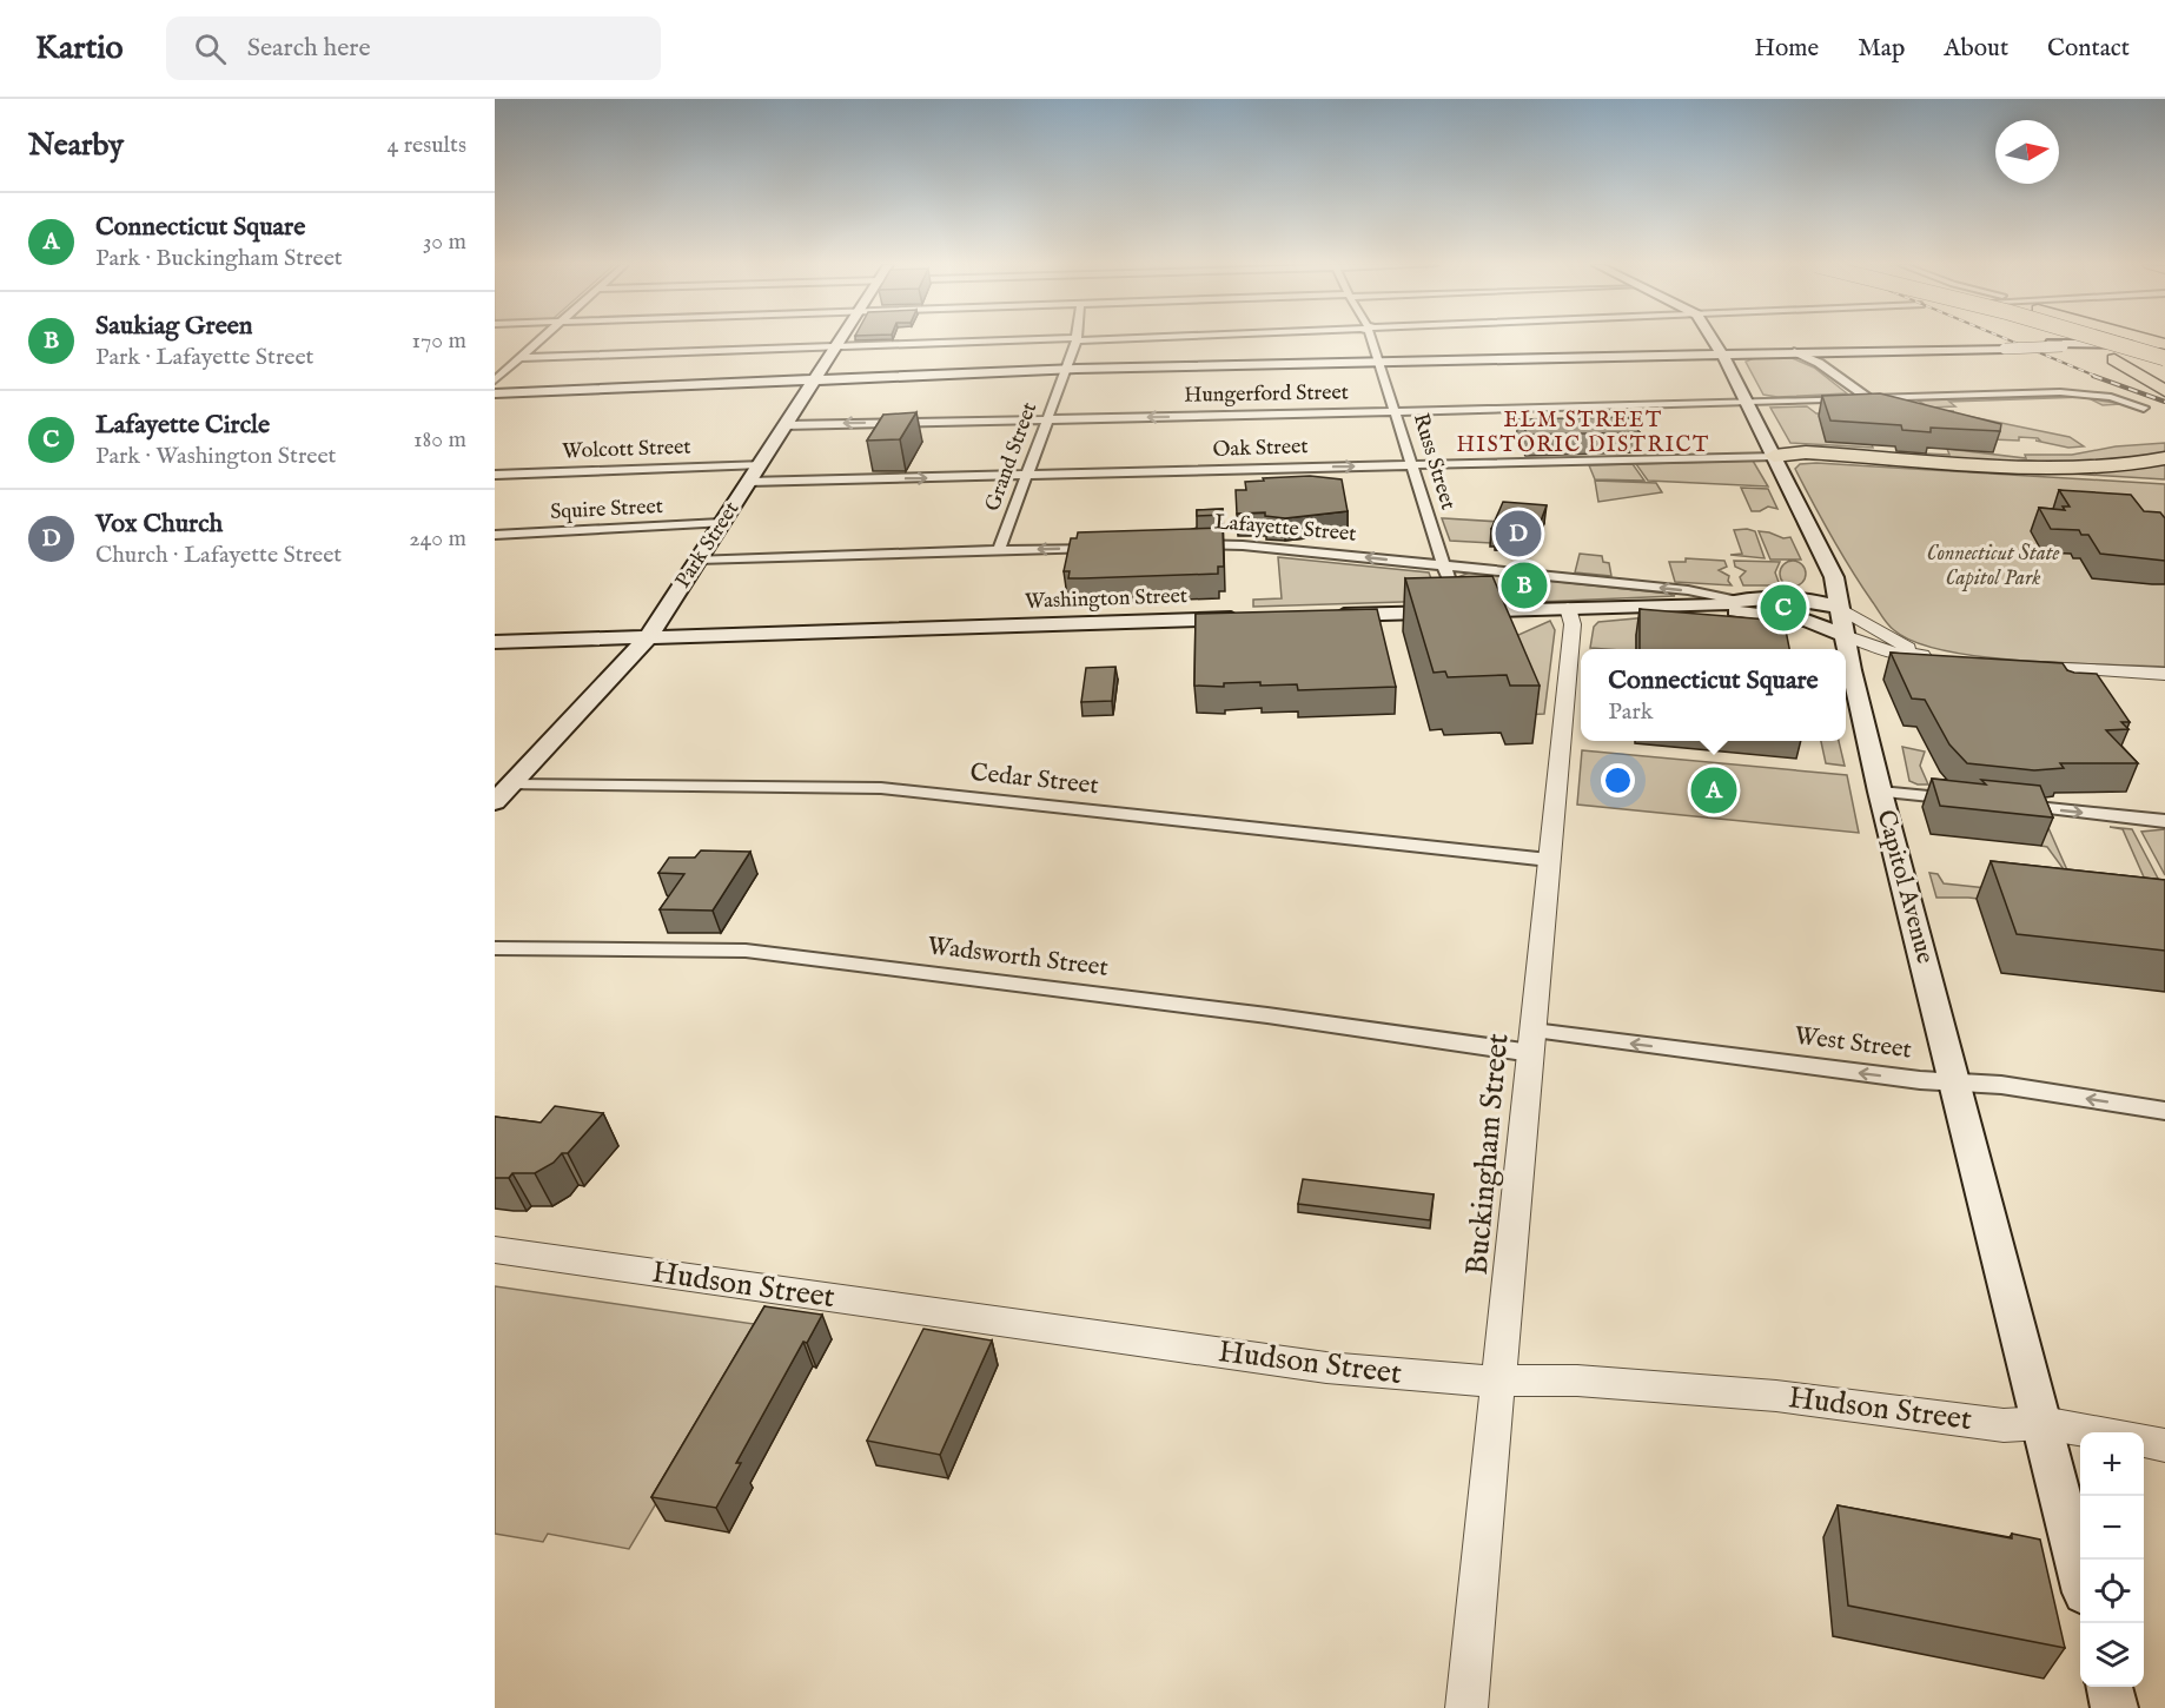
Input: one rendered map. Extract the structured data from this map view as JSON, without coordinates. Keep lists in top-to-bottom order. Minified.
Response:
{"streets":{"main road":["Park Street","Washington Street","Capitol Avenue"],"street":["Hungerford Street","Oak Street","Wolcott Street","Grand Street","Russ Street","Squire Street","Lafayette Street","Cedar Street","Wadsworth Street","West Street","Buckingham Street","Hudson Street"]},"crossings":[["Hungerford Street","Grand Street"],["Hungerford Street","Russ Street"],["Hungerford Street","Park Street"],["Hungerford Street","Capitol Avenue"],["Oak Street","Grand Street"],["Oak Street","Russ Street"],["Oak Street","Park Street"],["Oak Street","Capitol Avenue"],["Wolcott Street","Park Street"],["Russ Street","Lafayette Street"],["Squire Street","Park Street"],["Park Street","Washington Street"],["Park Street","Cedar Street"],["Cedar Street","Buckingham Street"],["Capitol Avenue","West Street"],["Capitol Avenue","Hudson Street"],["Wadsworth Street","West Street"],["Wadsworth Street","Buckingham Street"],["West Street","Buckingham Street"],["Buckingham Street","Hudson Street"]],"one_way":["Lafayette Street","West Street"],"districts":["ELM STREET HISTORIC DISTRICT"],"parks":["Connecticut State Capitol Park"],"north":"right","page":{"header":"Kartio","search":"Search here","nav":["Home","Map","About","Contact"],"heading":["Nearby","4 results"],"list":[{"mark":"A","name":"Connecticut Square","note":"Park · Buckingham Street","value":"30 m"},{"mark":"B","name":"Saukiag Green","note":"Park · Lafayette Street","value":"170 m"},{"mark":"C","name":"Lafayette Circle","note":"Park · Washington Street","value":"180 m"},{"mark":"D","name":"Vox Church","note":"Church · Lafayette Street","value":"240 m"}],"pins":["D","B","C","A"],"popup":["Connecticut Square","Park"],"map_buttons":["+","−"]}}
